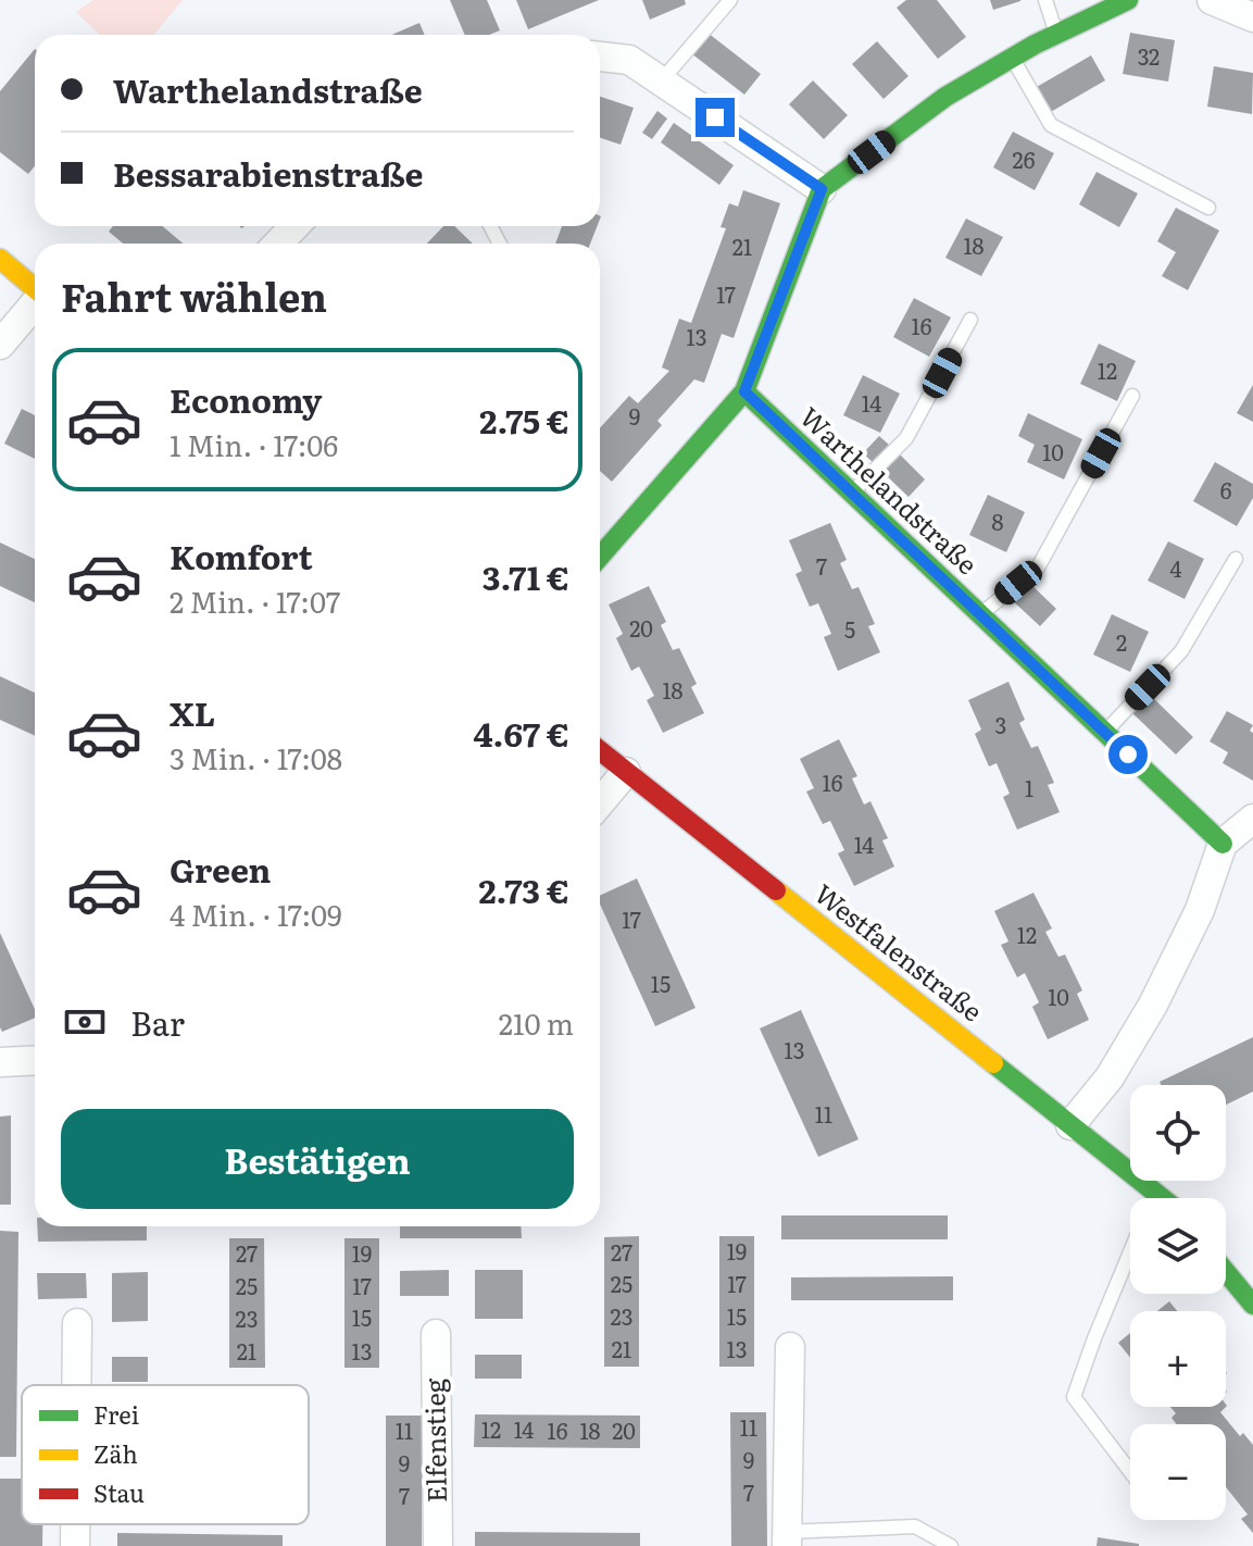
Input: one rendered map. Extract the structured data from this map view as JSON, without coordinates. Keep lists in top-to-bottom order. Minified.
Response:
{"streets":{"street":["Warthelandstraße","Westfalenstraße","Elfenstieg"]},"house_numbers":["32","26","18","21","17","16","13","12","14","9","10","6","8","7","4","20","5","2","18","3","16","1","14","17","12","15","10","13","11","19","27","27","19","25","17","25","17","23","15","15","23","21","13","21","13","11","12","14","11","16","18","20","9","9","7","7"],"legend":["Frei","Zäh","Stau"],"page":{"banner":["Warthelandstraße","Bessarabienstraße"],"heading":"Fahrt wählen","list":[{"name":"Economy","note":"1 Min. · 17:06","value":"2.75 €"},{"name":"Komfort","note":"2 Min. · 17:07","value":"3.71 €"},{"name":"XL","note":"3 Min. · 17:08","value":"4.67 €"},{"name":"Green","note":"4 Min. · 17:09","value":"2.73 €"}],"pay":["Bar","210 m"],"map_buttons":["+","−"],"buttons":"Bestätigen"}}
